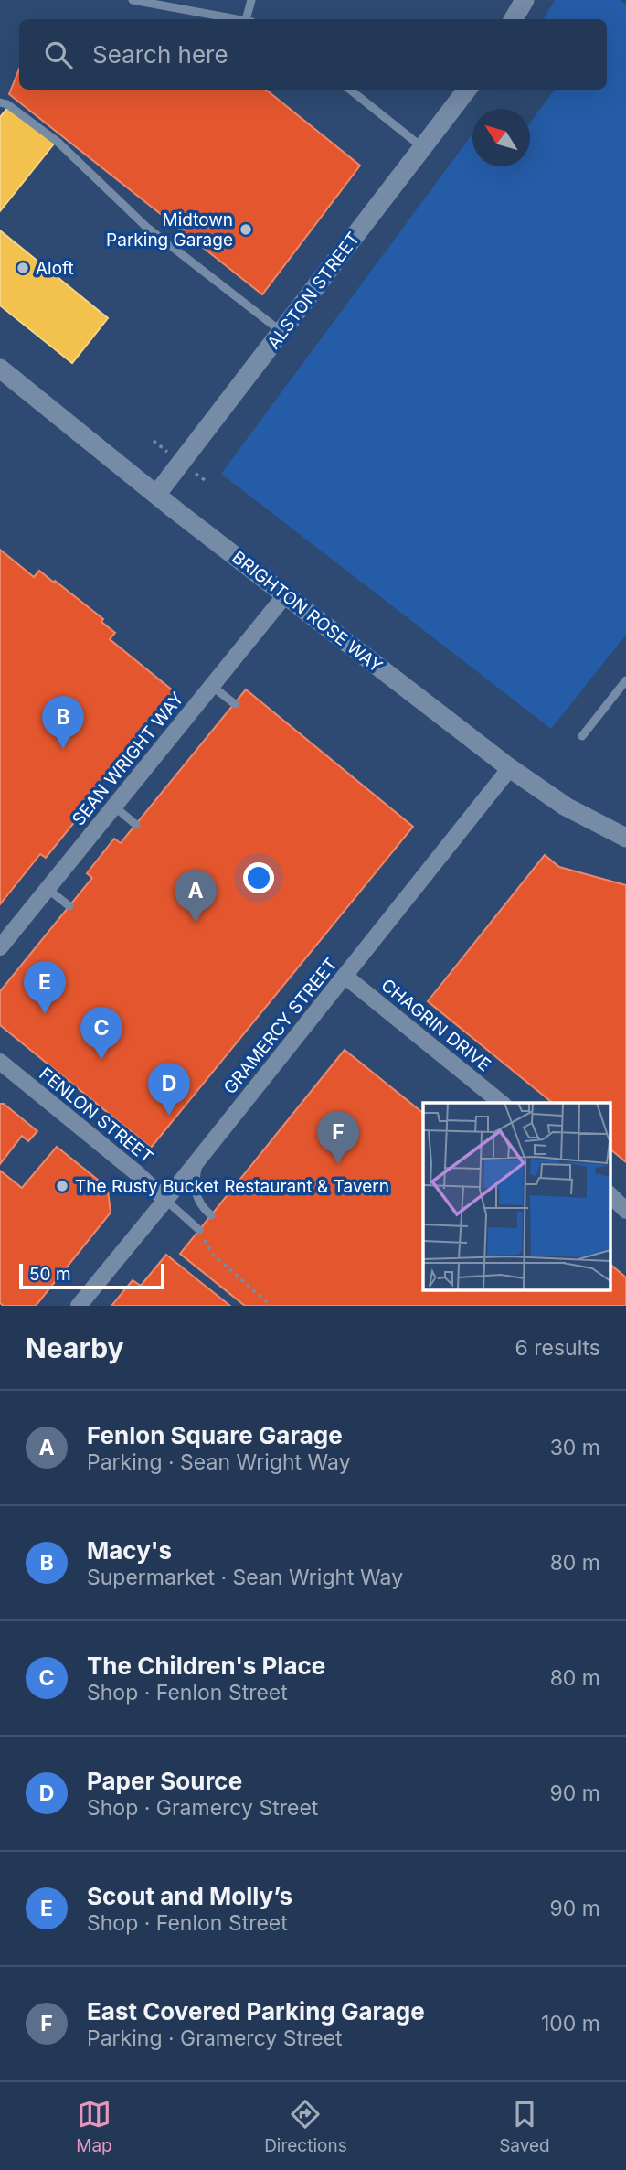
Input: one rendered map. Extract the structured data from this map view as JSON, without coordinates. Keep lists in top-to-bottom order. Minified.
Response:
{"streets":{"street":["ALSTON STREET","BRIGHTON ROSE WAY","SEAN WRIGHT WAY","CHAGRIN DRIVE","GRAMERCY STREET","FENLON STREET"]},"crossings":[["ALSTON STREET","BRIGHTON ROSE WAY"],["BRIGHTON ROSE WAY","SEAN WRIGHT WAY"],["BRIGHTON ROSE WAY","GRAMERCY STREET"],["CHAGRIN DRIVE","GRAMERCY STREET"],["GRAMERCY STREET","FENLON STREET"]],"places":["Midtown Parking Garage","Aloft","The Rusty Bucket Restaurant & Tavern"],"scale_bar":"50 m","north":"top left","page":{"search":"Search here","pins":["B","A","E","C","D","F"],"scale":"50 m","heading":["Nearby","6 results"],"list":[{"mark":"A","name":"Fenlon Square Garage","note":"Parking · Sean Wright Way","value":"30 m"},{"mark":"B","name":"Macy's","note":"Supermarket · Sean Wright Way","value":"80 m"},{"mark":"C","name":"The Children's Place","note":"Shop · Fenlon Street","value":"80 m"},{"mark":"D","name":"Paper Source","note":"Shop · Gramercy Street","value":"90 m"},{"mark":"E","name":"Scout and Molly’s","note":"Shop · Fenlon Street","value":"90 m"},{"mark":"F","name":"East Covered Parking Garage","note":"Parking · Gramercy Street","value":"100 m"}],"nav":["Map","Directions","Saved"]}}
